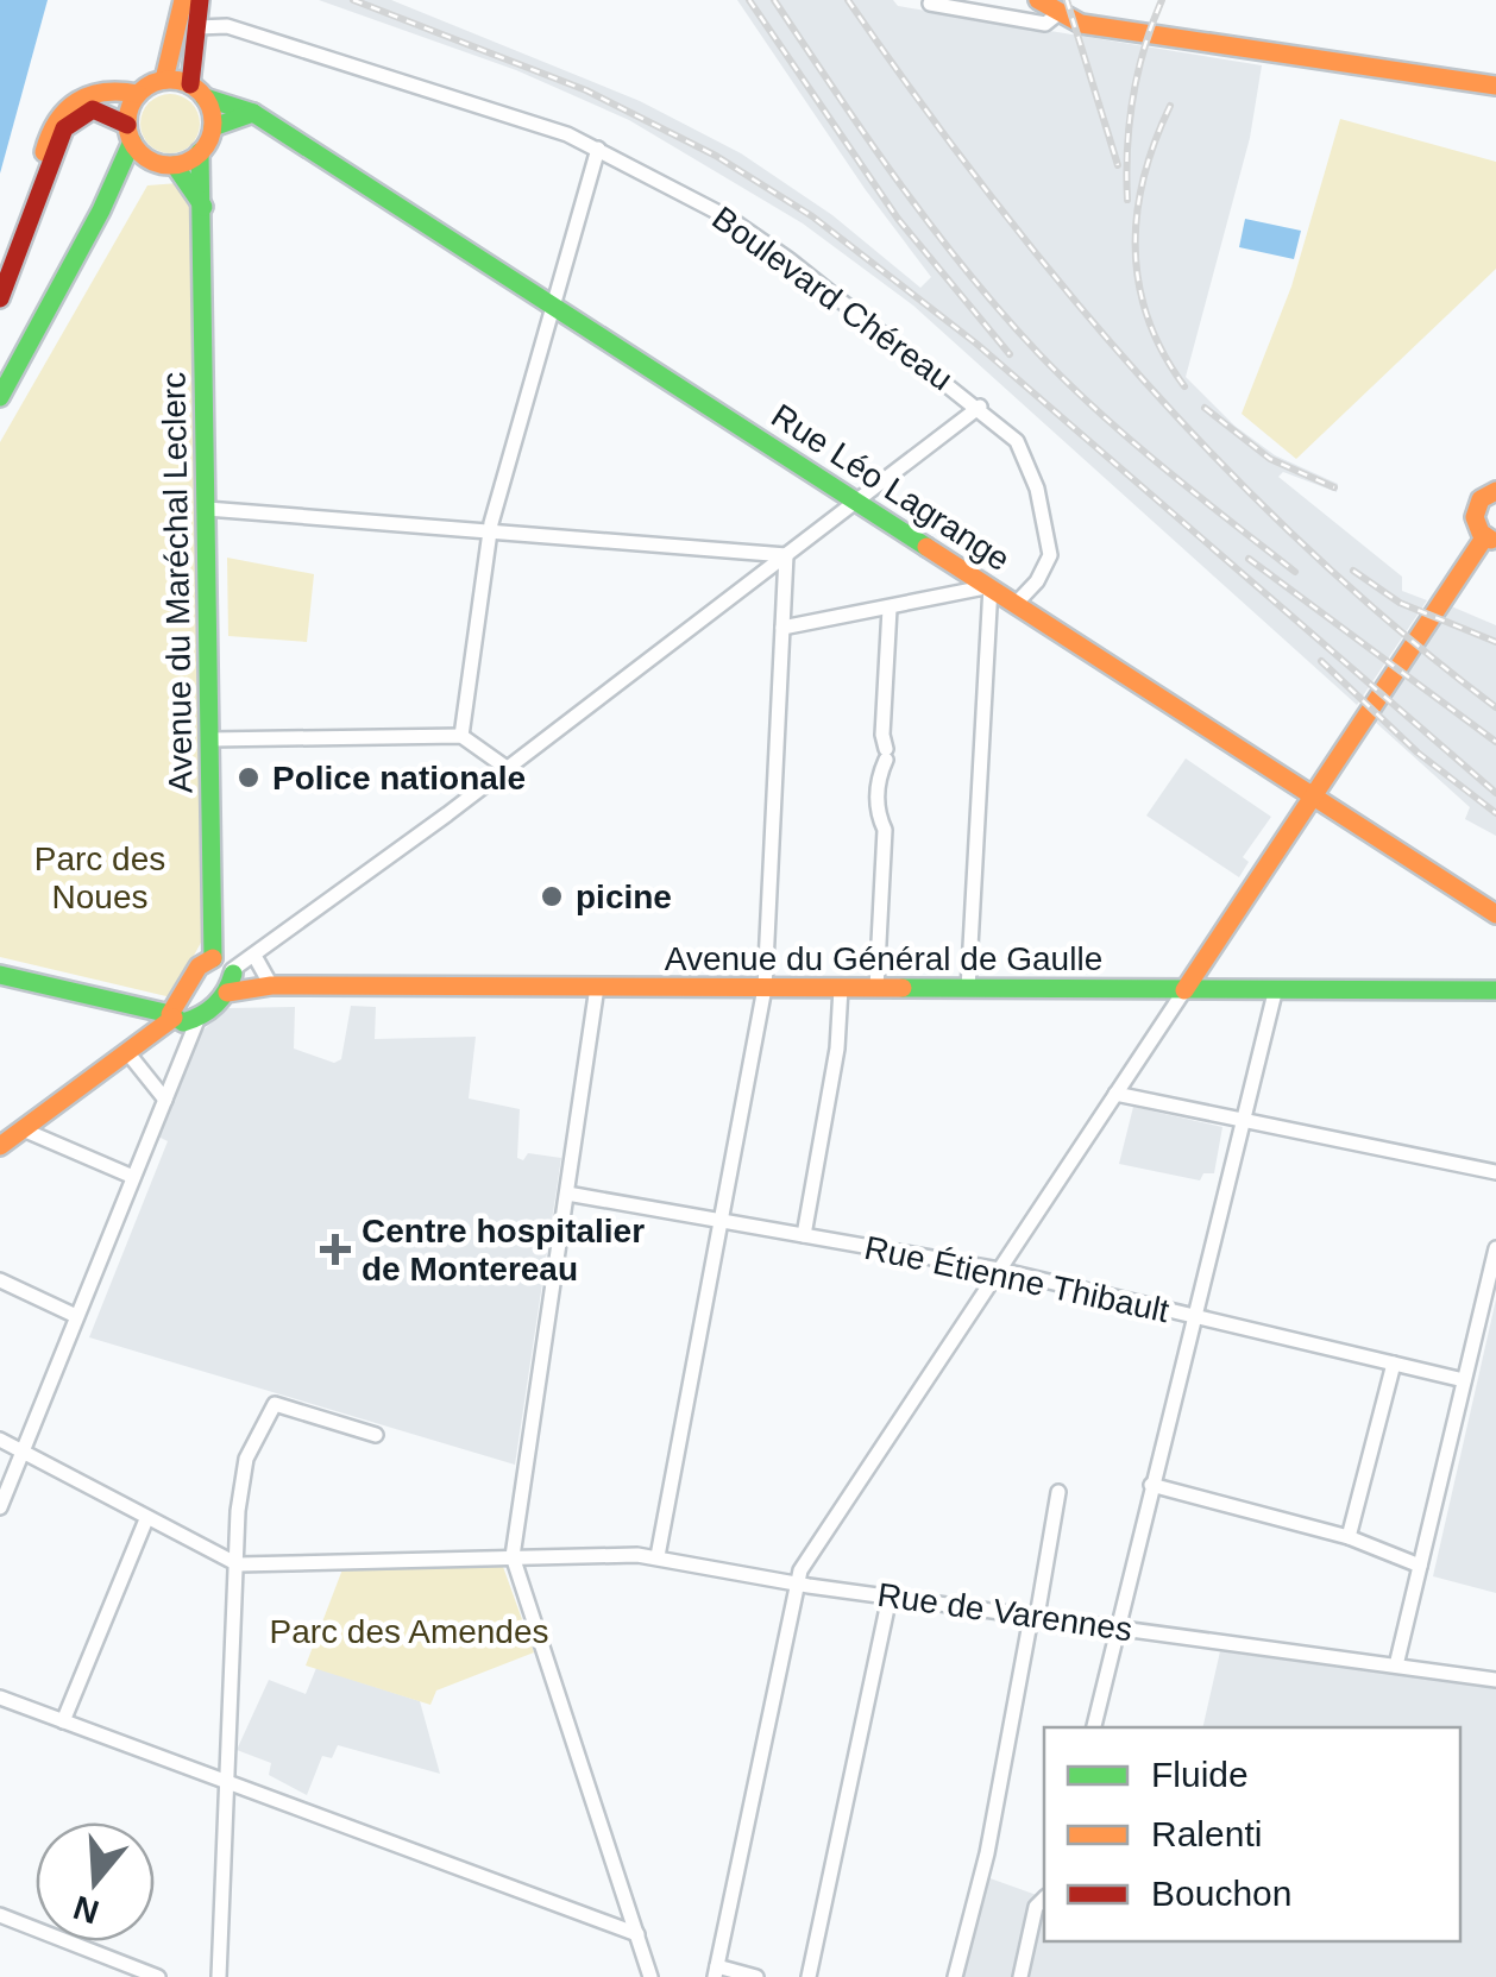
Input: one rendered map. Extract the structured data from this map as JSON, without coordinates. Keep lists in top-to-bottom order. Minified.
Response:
{"streets":{"main road":["Rue Léo Lagrange","Avenue du Maréchal Leclerc","Avenue du Général de Gaulle"],"street":["Boulevard Chéreau","Rue Étienne Thibault","Rue de Varennes"]},"crossings":[["Boulevard Chéreau","Rue Léo Lagrange"],["Rue Léo Lagrange","Avenue du Maréchal Leclerc"],["Avenue du Maréchal Leclerc","Avenue du Général de Gaulle"]],"parks":["Parc des Noues","Parc des Amendes"],"places":{"other":["Police nationale","picine"],"health":["Centre hospitalier de Montereau"]},"legend":["Fluide","Ralenti","Bouchon"],"north":"bottom"}
